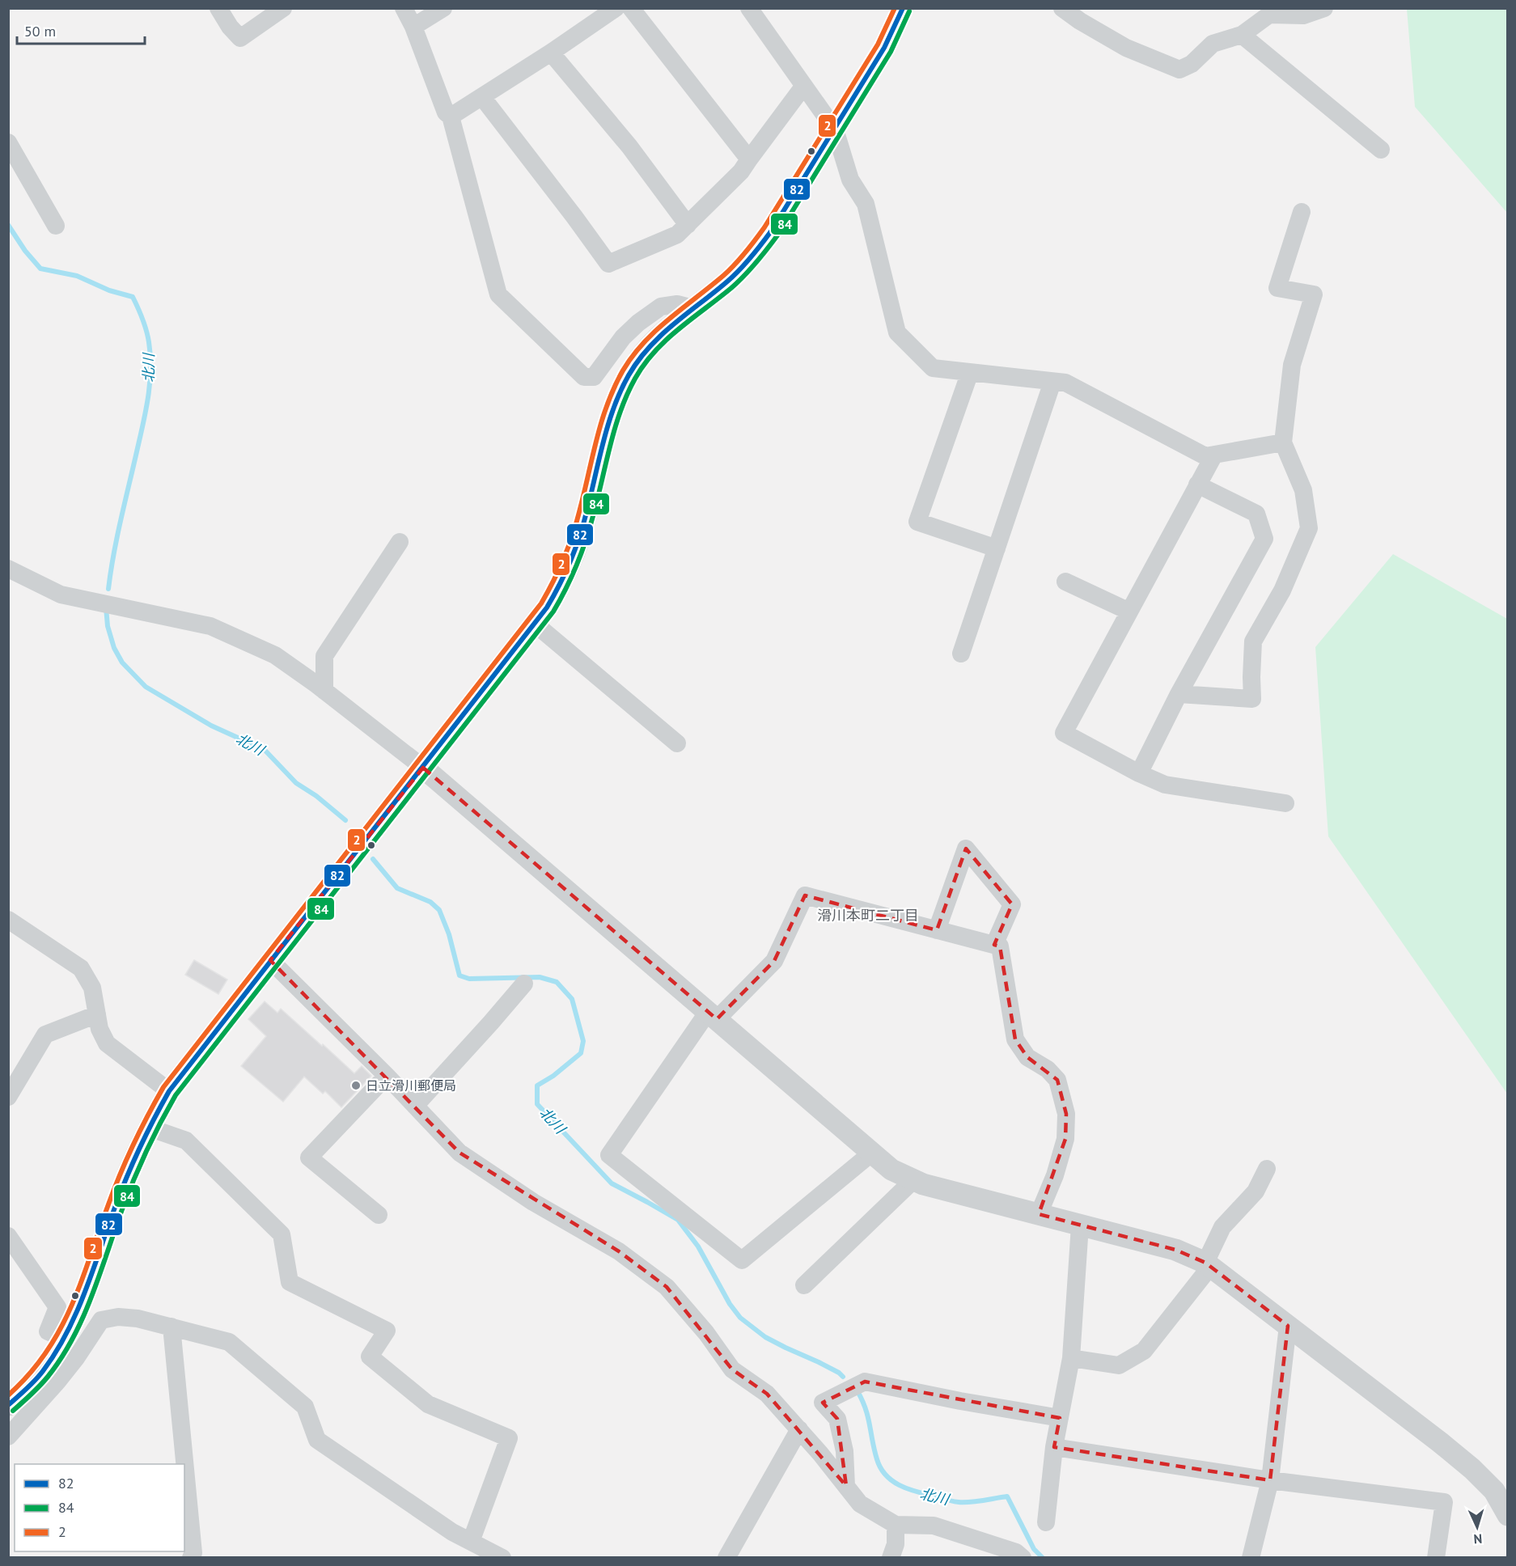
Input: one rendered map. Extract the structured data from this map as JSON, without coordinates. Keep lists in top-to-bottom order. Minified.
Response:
{"districts":["滑川本町二丁目"],"water":["北川"],"places":["日立滑川郵便局"],"lines":["transit line 82","transit line 2","transit line 84"],"legend":["82","84","2"],"scale_bar":"50 m","north":"bottom"}
